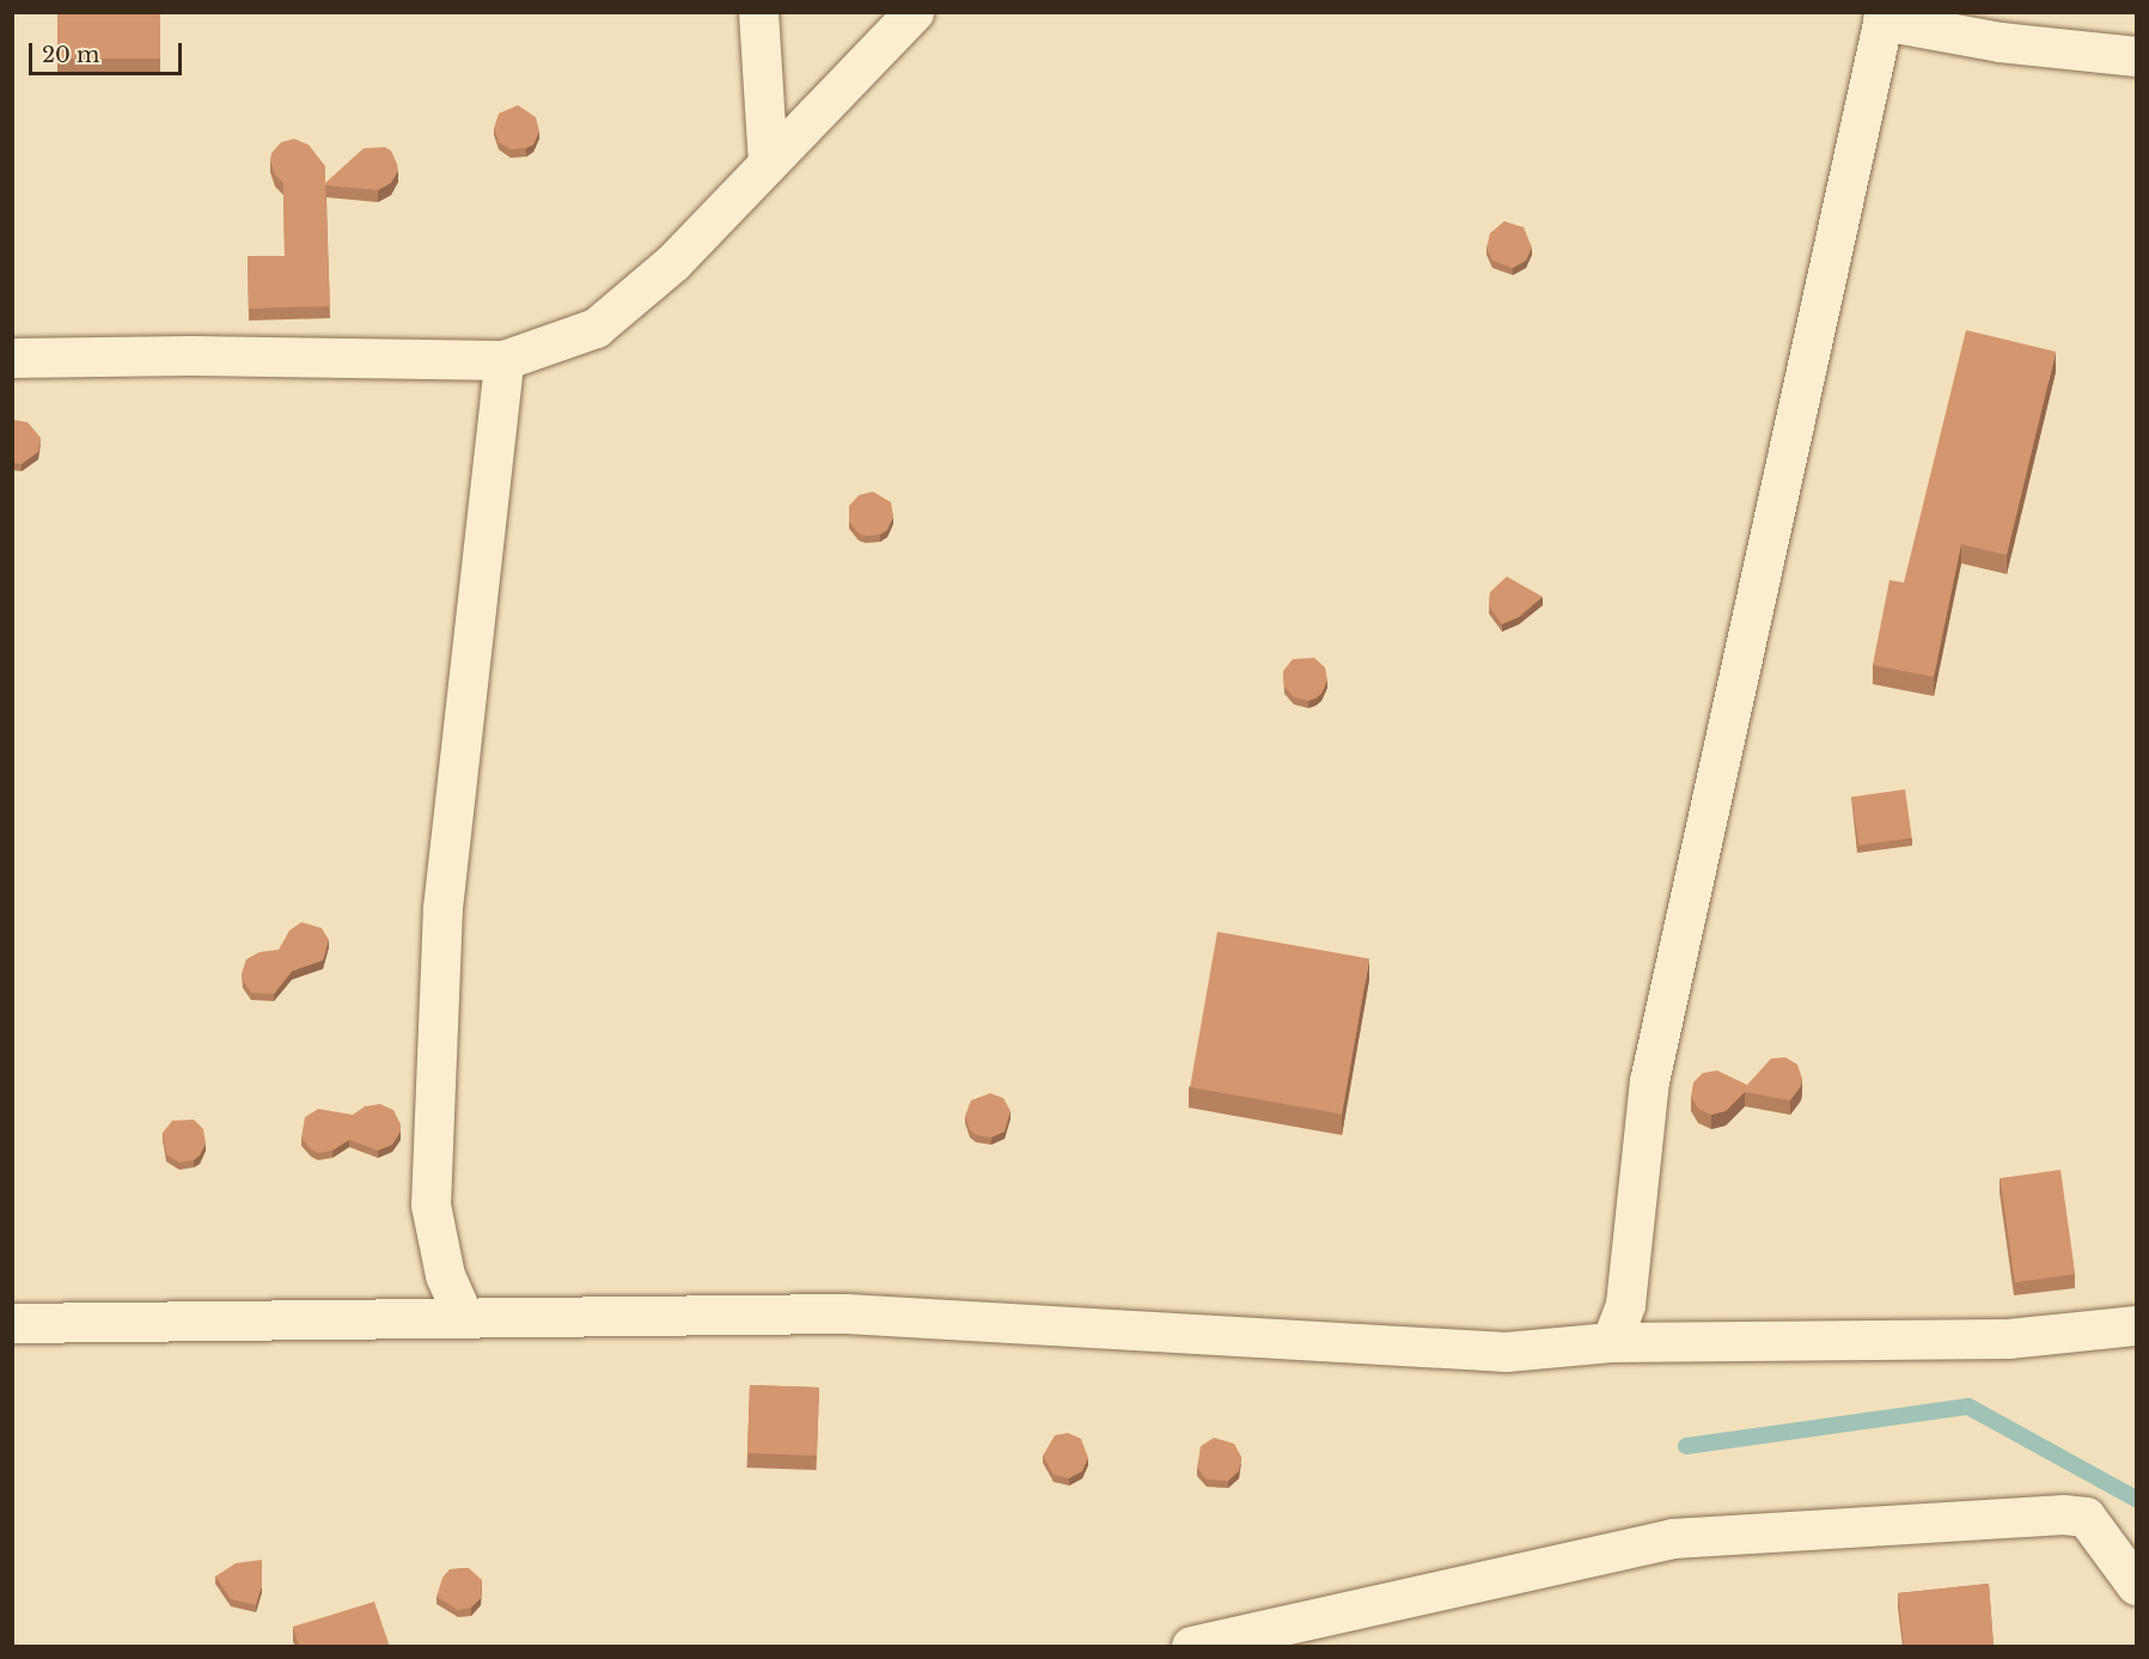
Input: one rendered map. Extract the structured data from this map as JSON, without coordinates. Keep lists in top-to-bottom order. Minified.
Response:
{"scale_bar":"20 m"}
